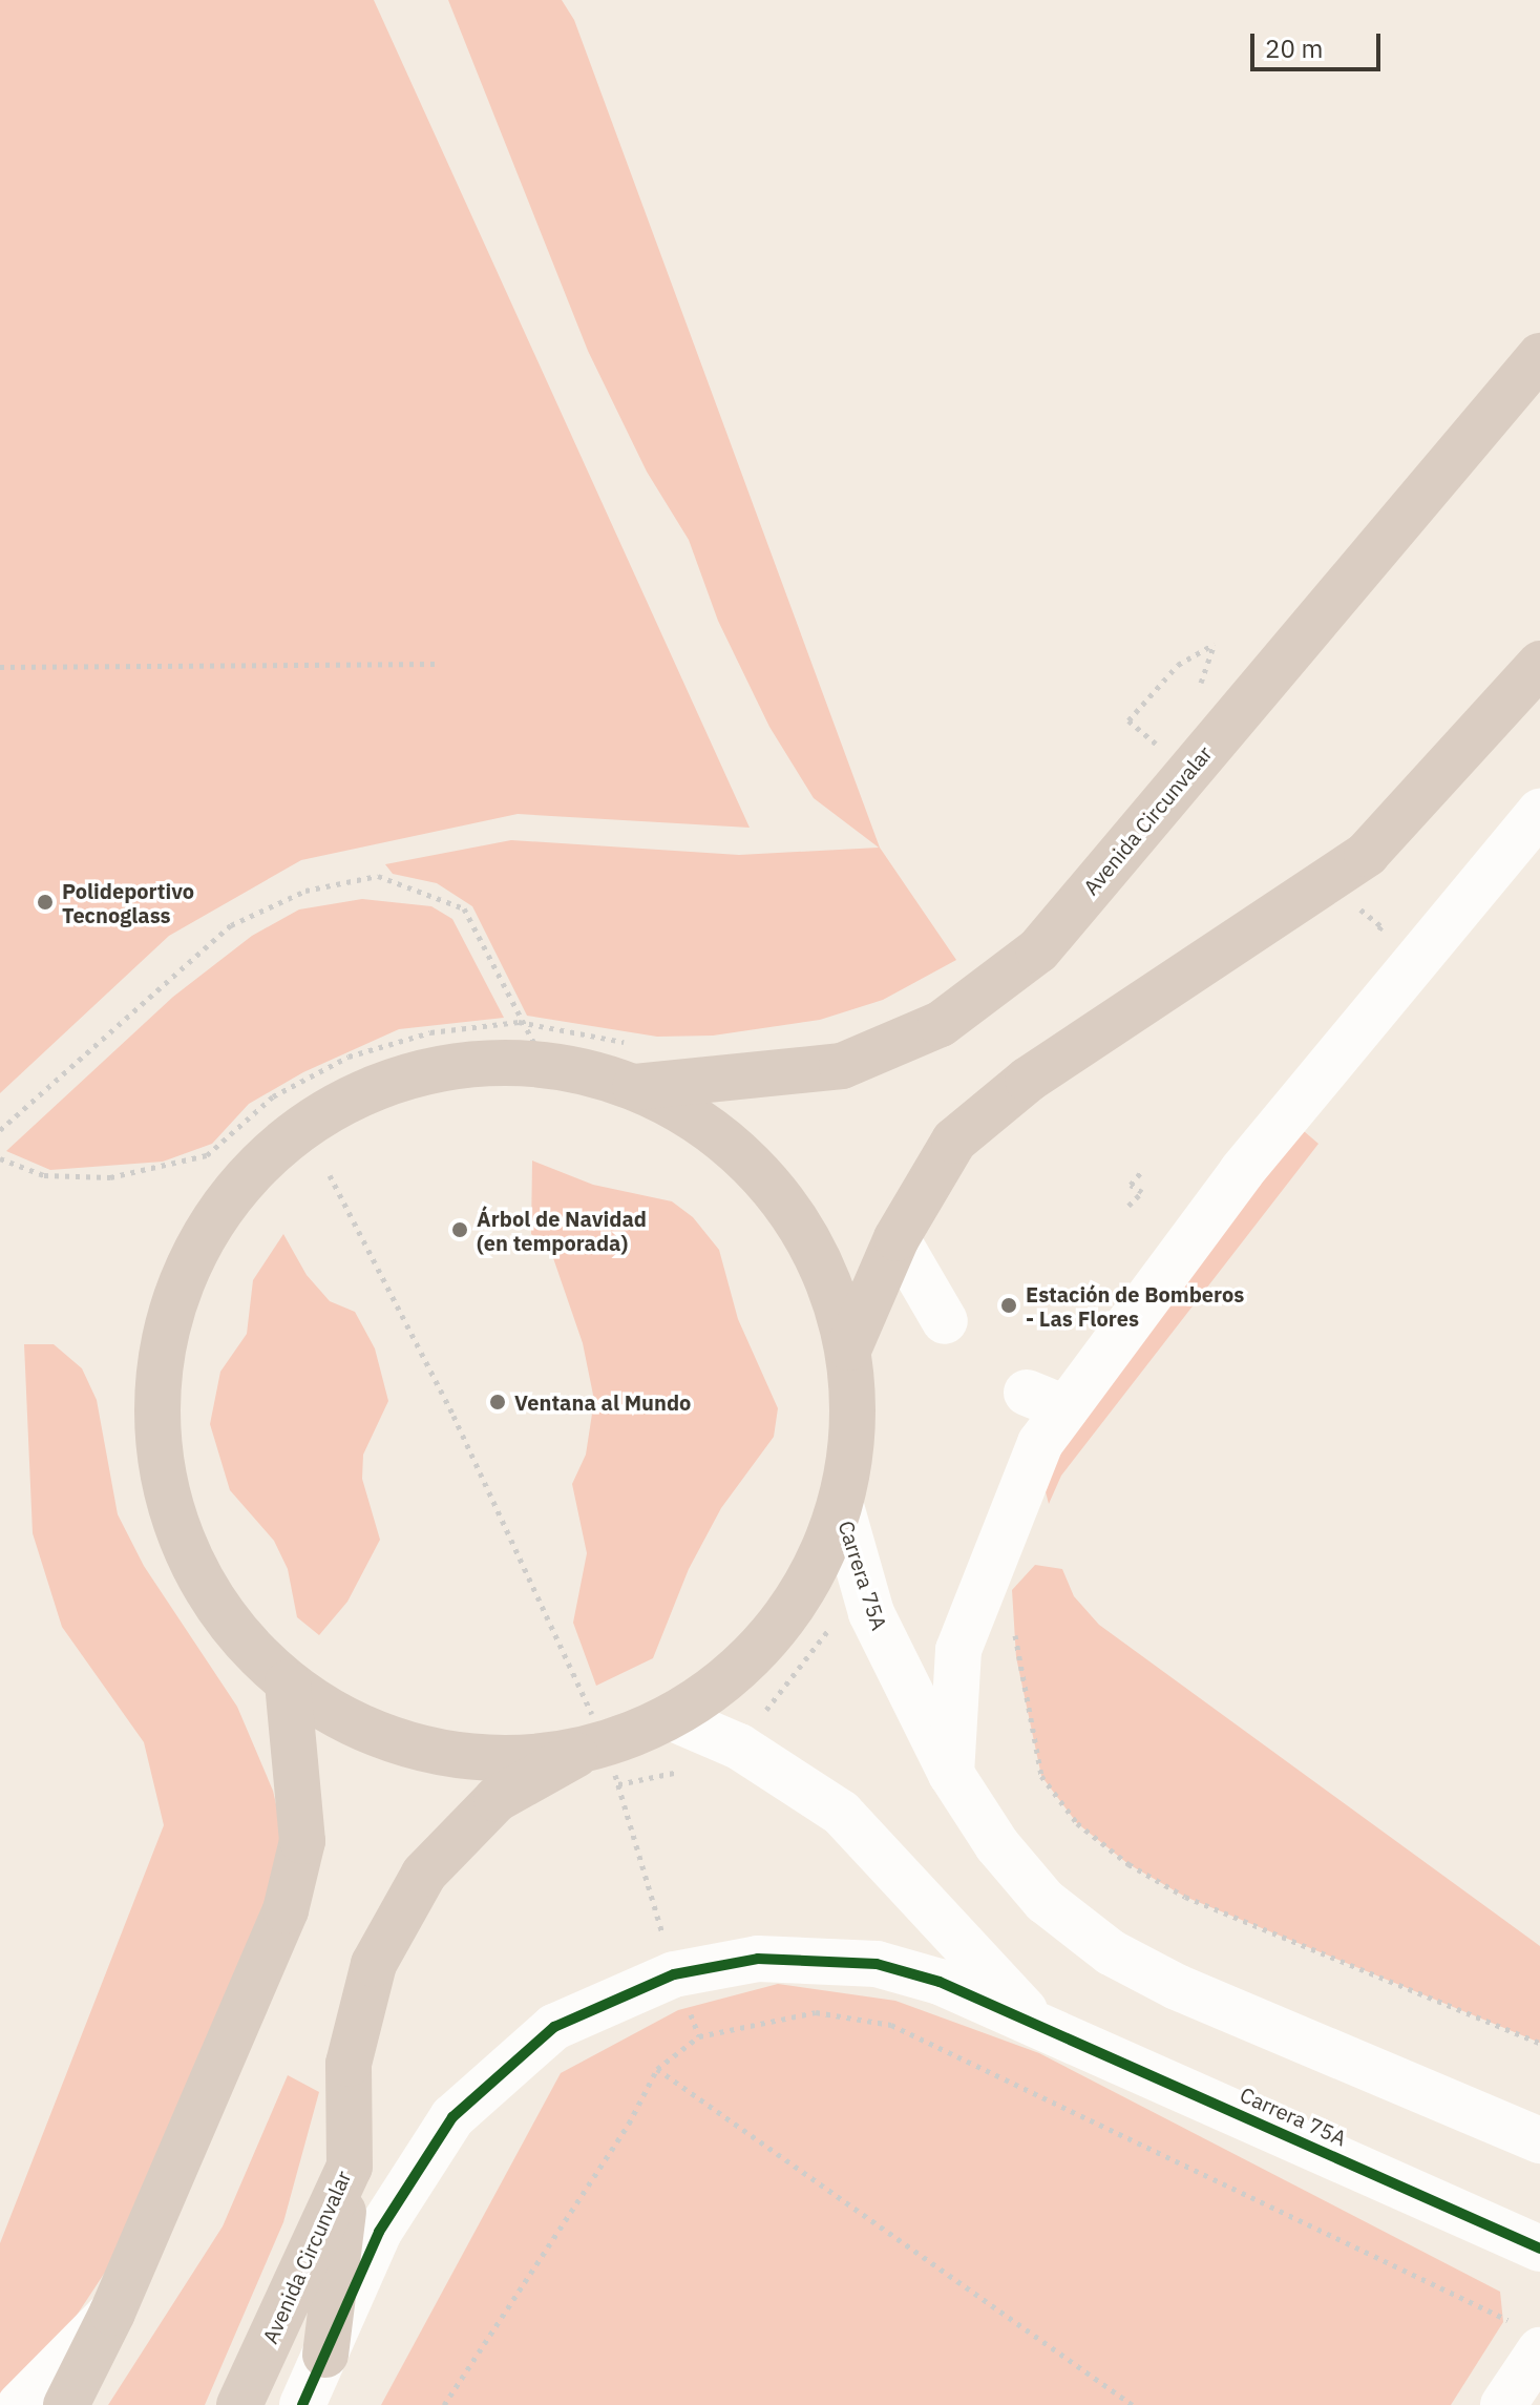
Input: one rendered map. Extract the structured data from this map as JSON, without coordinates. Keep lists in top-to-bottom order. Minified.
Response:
{"streets":{"highway":["Avenida Circunvalar"],"street":["Carrera 75A"]},"places":["Polideportivo Tecnoglass","Árbol de Navidad (en temporada)","Estación de Bomberos - Las Flores","Ventana al Mundo"],"scale_bar":"20 m"}
